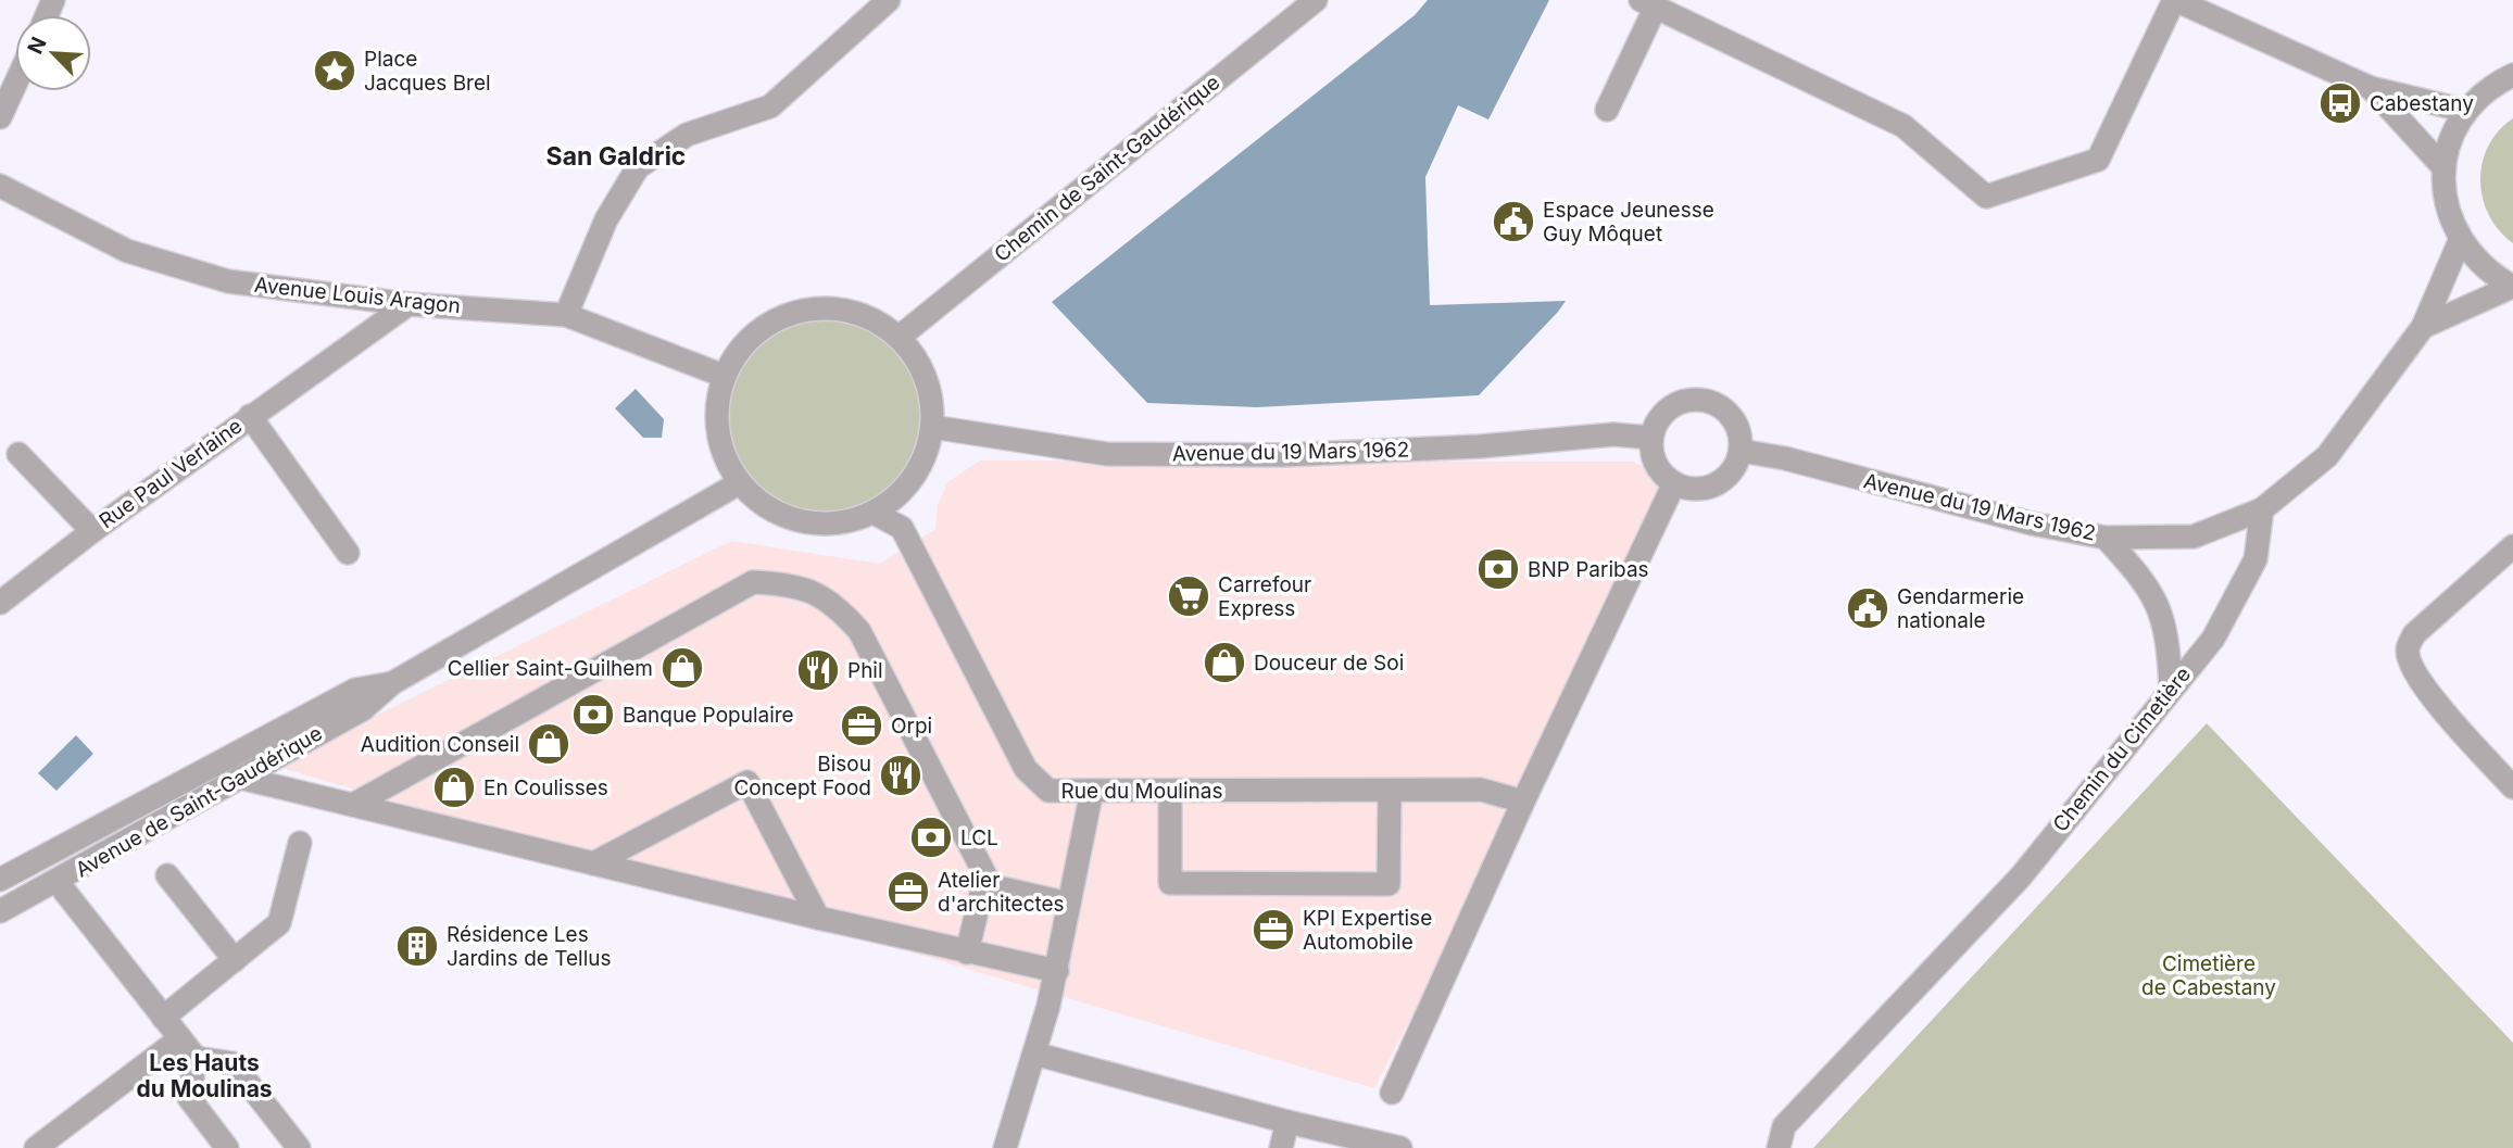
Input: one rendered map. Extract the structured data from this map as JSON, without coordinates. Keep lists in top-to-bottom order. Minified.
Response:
{"streets":{"street":["Chemin de Saint-Gaudérique","Avenue Louis Aragon","Avenue du 19 Mars 1962","Rue Paul Verlaine","Chemin du Cimetière","Rue du Moulinas","Avenue de Saint-Gaudérique"]},"crossings":[["Chemin de Saint-Gaudérique","Avenue Louis Aragon"],["Chemin de Saint-Gaudérique","Avenue du 19 Mars 1962"],["Chemin de Saint-Gaudérique","Rue du Moulinas"],["Chemin de Saint-Gaudérique","Avenue de Saint-Gaudérique"],["Avenue Louis Aragon","Avenue du 19 Mars 1962"],["Avenue Louis Aragon","Rue Paul Verlaine"],["Avenue Louis Aragon","Rue du Moulinas"],["Avenue Louis Aragon","Avenue de Saint-Gaudérique"],["Avenue du 19 Mars 1962","Chemin du Cimetière"],["Avenue du 19 Mars 1962","Rue du Moulinas"],["Avenue du 19 Mars 1962","Avenue de Saint-Gaudérique"],["Rue du Moulinas","Avenue de Saint-Gaudérique"]],"districts":["San Galdric","Les Hauts du Moulinas"],"parks":["Cimetière de Cabestany"],"places":{"place":["Place Jacques Brel"],"bus stop":["Cabestany"],"public building":["Espace Jeunesse Guy Môquet","Gendarmerie nationale"],"bank":["BNP Paribas","Banque Populaire","LCL"],"supermarket":["Carrefour Express"],"shop":["Douceur de Soi","Cellier Saint-Guilhem","Audition Conseil","En Coulisses"],"restaurant":["Phil","Bisou Concept Food"],"office":["Orpi","Atelier d'architectes","KPI Expertise Automobile"],"building":["Résidence Les Jardins de Tellus"]},"north":"top left"}
